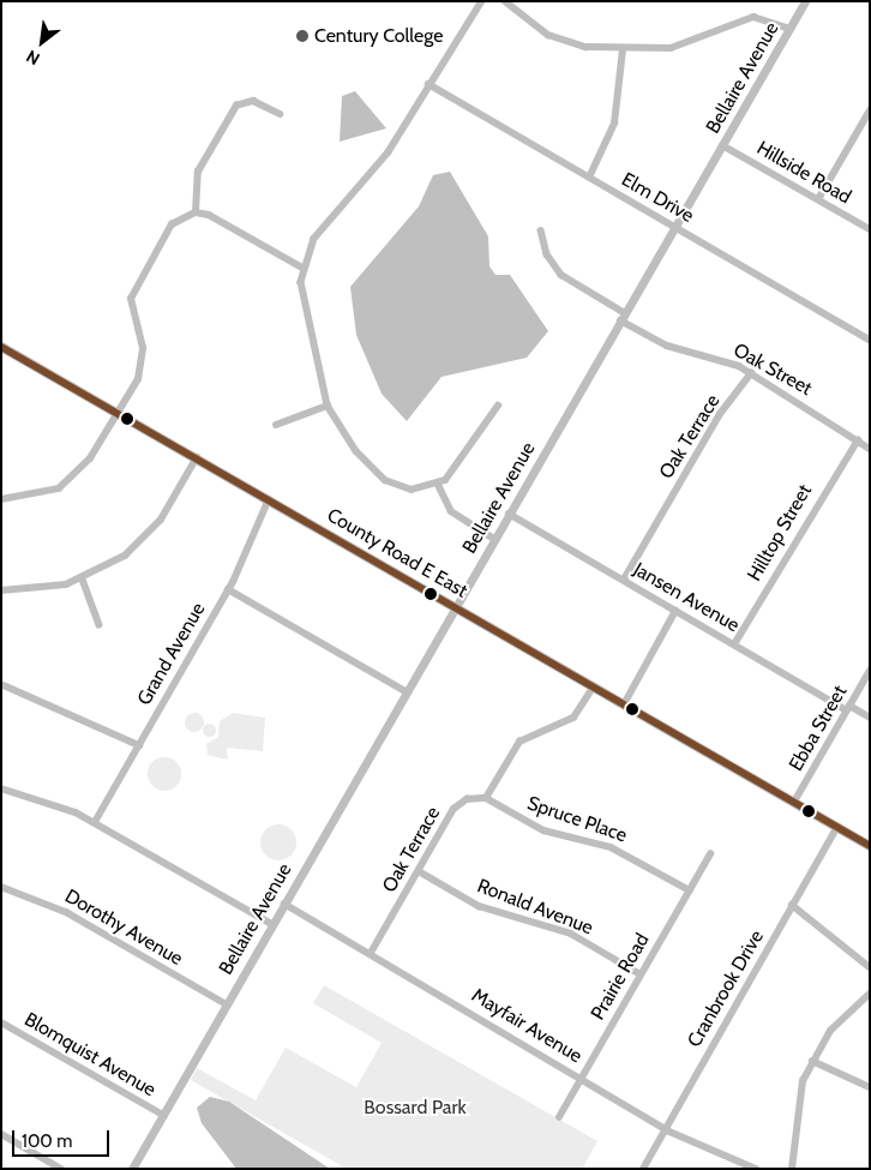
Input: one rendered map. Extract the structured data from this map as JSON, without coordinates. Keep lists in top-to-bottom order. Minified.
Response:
{"streets":{"main road":["County Road E East"],"street":["Bellaire Avenue","Hillside Road","Elm Drive","Oak Street","Oak Terrace","Hilltop Street","Jansen Avenue","Grand Avenue","Ebba Street","Spruce Place","Ronald Avenue","Dorothy Avenue","Prairie Road","Cranbrook Drive","Mayfair Avenue","Blomquist Avenue"]},"crossings":[["Bellaire Avenue","Hillside Road"],["Bellaire Avenue","Elm Drive"],["Bellaire Avenue","Oak Street"],["Bellaire Avenue","County Road E East"],["Bellaire Avenue","Jansen Avenue"],["Bellaire Avenue","Dorothy Avenue"],["Bellaire Avenue","Mayfair Avenue"],["Bellaire Avenue","Blomquist Avenue"],["Oak Street","Oak Terrace"],["Oak Street","Hilltop Street"],["Oak Terrace","Jansen Avenue"],["Oak Terrace","Spruce Place"],["Oak Terrace","Ronald Avenue"],["Oak Terrace","Mayfair Avenue"],["Hilltop Street","Jansen Avenue"],["County Road E East","Grand Avenue"],["County Road E East","Ebba Street"],["County Road E East","Cranbrook Drive"],["Jansen Avenue","Ebba Street"],["Spruce Place","Prairie Road"],["Ronald Avenue","Prairie Road"],["Prairie Road","Mayfair Avenue"],["Cranbrook Drive","Mayfair Avenue"]],"parks":["Bossard Park"],"places":["Century College"],"scale_bar":"100 m","north":"bottom left"}
